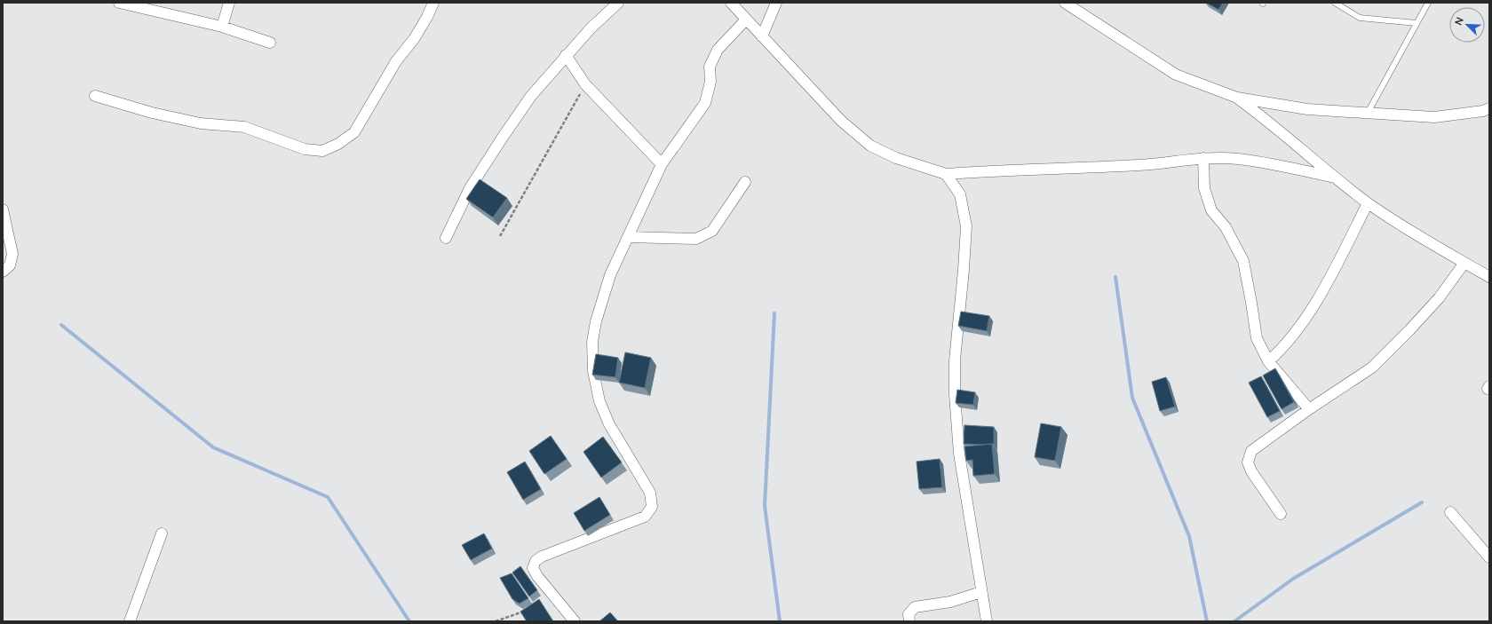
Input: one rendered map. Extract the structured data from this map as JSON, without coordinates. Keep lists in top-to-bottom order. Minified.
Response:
{"north":"top left"}
